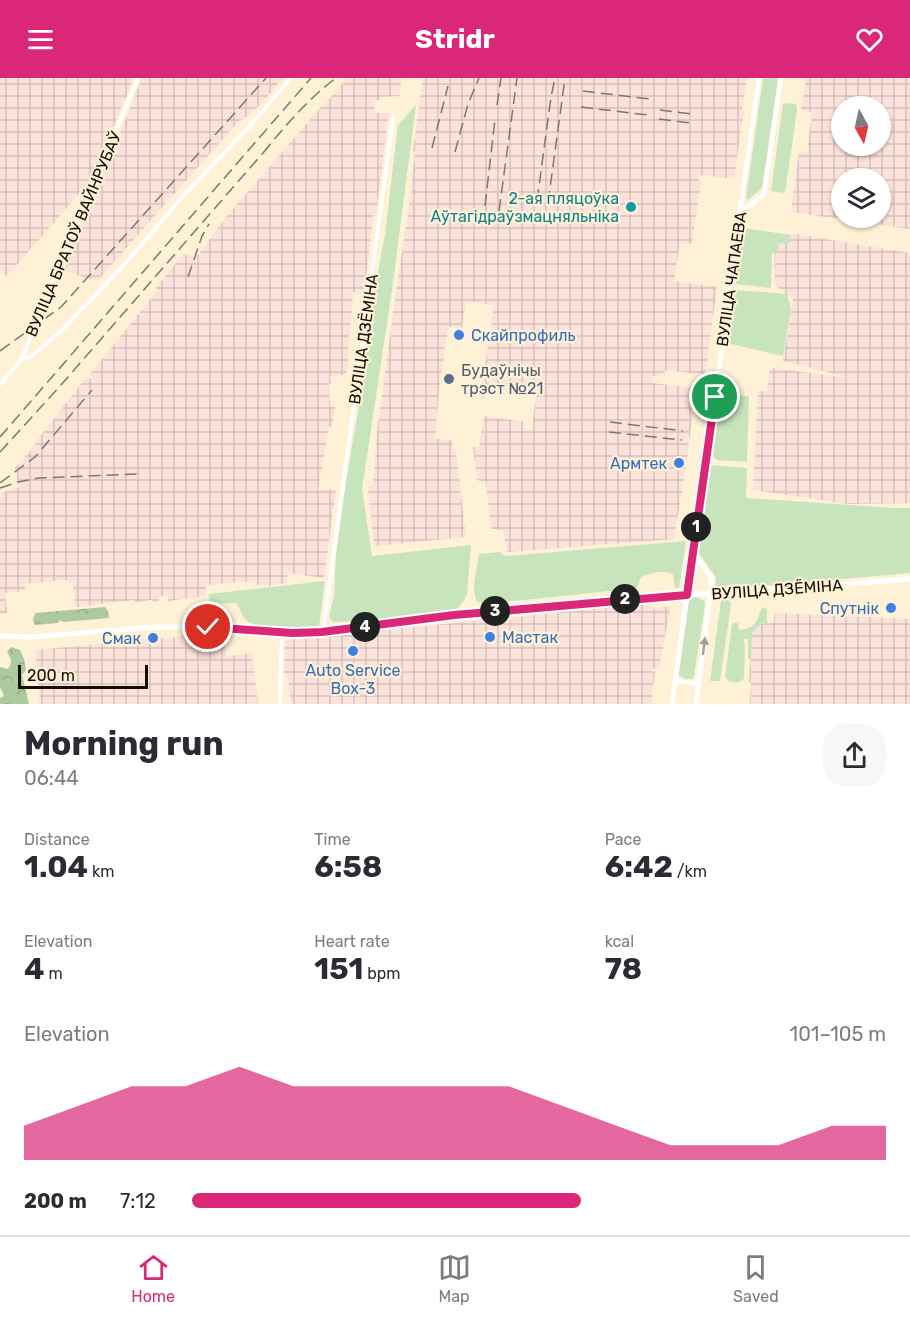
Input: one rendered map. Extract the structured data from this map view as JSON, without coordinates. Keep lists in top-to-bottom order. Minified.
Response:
{"streets":{"main road":["ВУЛІЦА ЧАПАЕВА","ВУЛІЦА ДЗЁМІНА"],"street":["ВУЛІЦА БРАТОЎ ВАЙНРУБАЎ"]},"crossings":[["ВУЛІЦА ЧАПАЕВА","ВУЛІЦА ДЗЁМІНА"]],"places":["2-ая пляцоўка Аўтагідраўзмацняльніка","Скайпрофиль","Будаўнічы трэст №21","Армтек","Спутнік","Мастак","Смак","Auto Service Box-3"],"scale_bar":"200 m","north":"bottom","page":{"header":"Stridr","pins":["1","2","3","4"],"scale":"200 m","heading":["Morning run","06:44"],"stats":[["Distance","1.04 km"],["Time","6:58"],["Pace","6:42 /km"],["Elevation","4 m"],["Heart rate","151 bpm"],["kcal","78"]],"chart":["Elevation","101–105 m"],"list":[{"name":"200 m","note":"7:12"}],"tabs":["Home","Map","Saved"]}}
